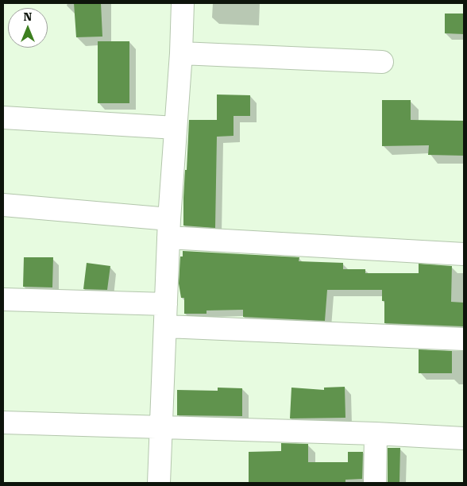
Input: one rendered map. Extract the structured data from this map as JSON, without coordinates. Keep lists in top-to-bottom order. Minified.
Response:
{"north":"top"}
